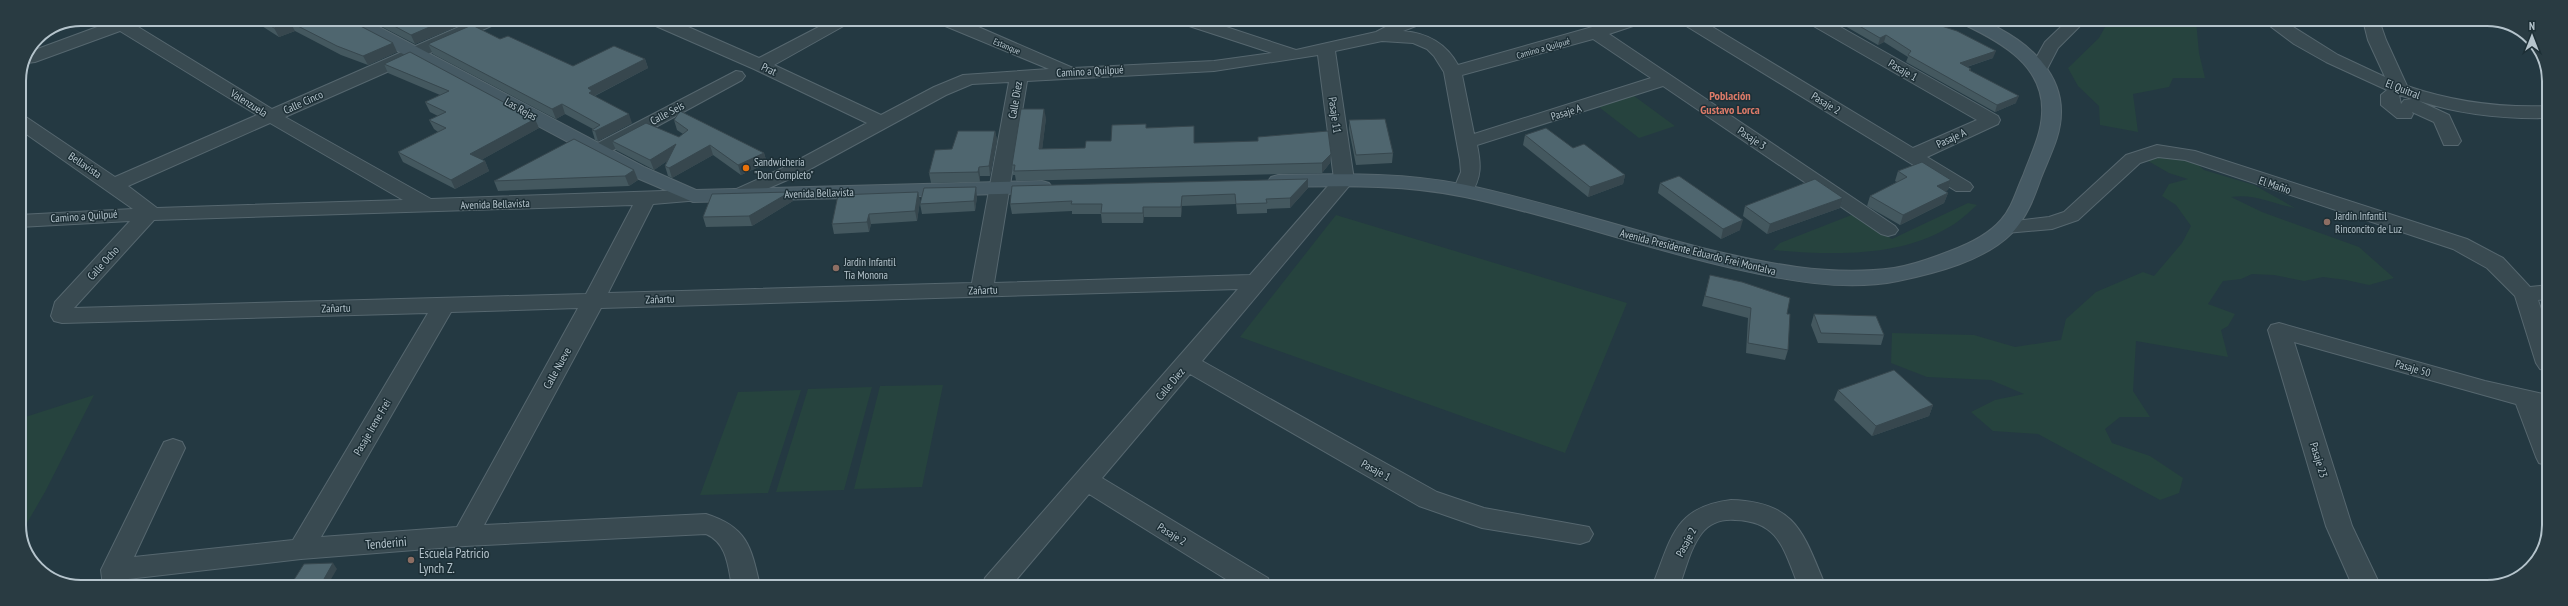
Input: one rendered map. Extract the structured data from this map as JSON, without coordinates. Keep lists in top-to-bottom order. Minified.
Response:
{"streets":{"street":["Estanque","Camino a Quilpué","Prat","Pasaje 1","El Quitral","Calle Diez","Calle Cinco","Valenzuela","Pasaje 2","Las Rejas","Pasaje A","Calle Seis","Pasaje 11","Pasaje 3","Bellavista","El Mañío","Avenida Bellavista","Avenida Presidente Eduardo Frei Montalva","Calle Ocho","Zañartu","Calle Nueve","Pasaje 50","Pasaje Irene Frei","Pasaje 23","Tenderini"]},"crossings":[["Estanque","Camino a Quilpué"],["Camino a Quilpué","Prat"],["Camino a Quilpué","Calle Diez"],["Camino a Quilpué","Pasaje A"],["Camino a Quilpué","Pasaje 11"],["Camino a Quilpué","Pasaje 3"],["Camino a Quilpué","Bellavista"],["Camino a Quilpué","Avenida Bellavista"],["Camino a Quilpué","Avenida Presidente Eduardo Frei Montalva"],["Camino a Quilpué","Calle Ocho"],["Pasaje 1","Calle Diez"],["Pasaje 1","Pasaje A"],["Calle Diez","Pasaje 2"],["Calle Diez","Pasaje 11"],["Calle Diez","Avenida Bellavista"],["Calle Diez","Avenida Presidente Eduardo Frei Montalva"],["Calle Diez","Zañartu"],["Calle Cinco","Valenzuela"],["Calle Cinco","Las Rejas"],["Calle Cinco","Bellavista"],["Valenzuela","Avenida Bellavista"],["Pasaje 2","Pasaje A"],["Las Rejas","Calle Seis"],["Las Rejas","Avenida Bellavista"],["Pasaje A","Pasaje 3"],["Pasaje 11","Avenida Presidente Eduardo Frei Montalva"],["Bellavista","Avenida Bellavista"],["Bellavista","Calle Ocho"],["El Mañío","Avenida Presidente Eduardo Frei Montalva"],["Avenida Bellavista","Calle Ocho"],["Avenida Bellavista","Calle Nueve"],["Calle Ocho","Zañartu"],["Zañartu","Calle Nueve"],["Zañartu","Pasaje Irene Frei"],["Calle Nueve","Tenderini"],["Pasaje 50","Pasaje 23"],["Pasaje Irene Frei","Tenderini"]],"districts":["Población Gustavo Lorca"],"places":["Sandwichería \"Don Completo\"","Jardín Infantil Rinconcito de Luz","Jardín Infantil Tía Monona","Escuela Patricio Lynch Z."],"north":"top"}
